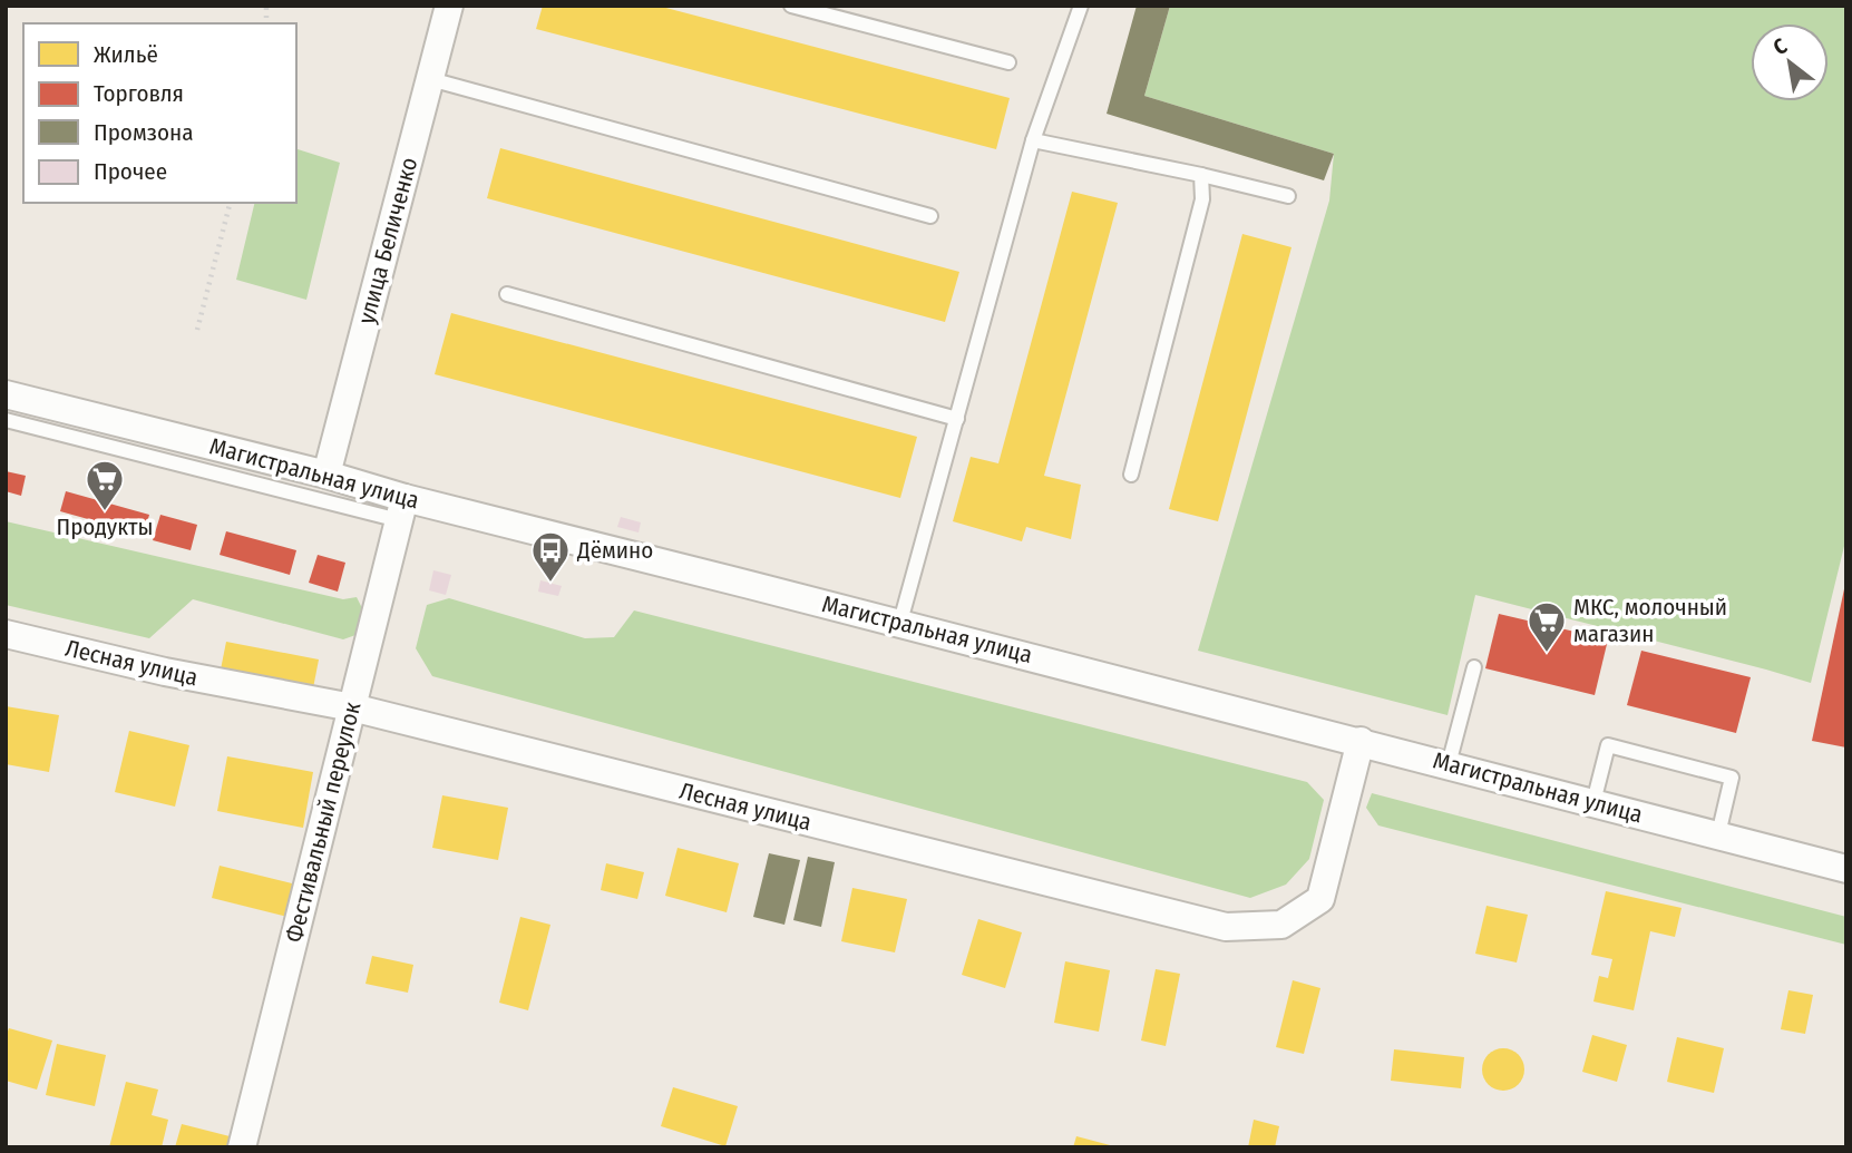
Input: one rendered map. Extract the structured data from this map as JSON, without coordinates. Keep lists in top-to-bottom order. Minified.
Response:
{"streets":{"street":["улица Беличенко","Магистральная улица","Лесная улица","Фестивальный переулок"]},"crossings":[["улица Беличенко","Магистральная улица"],["Магистральная улица","Лесная улица"],["Магистральная улица","Фестивальный переулок"],["Лесная улица","Фестивальный переулок"]],"places":{"supermarket":["Продукты","МКС, молочный магазин"],"bus stop":["Дёмино"]},"legend":["Жильё","Торговля","Промзона","Прочее"],"north":"top left"}
